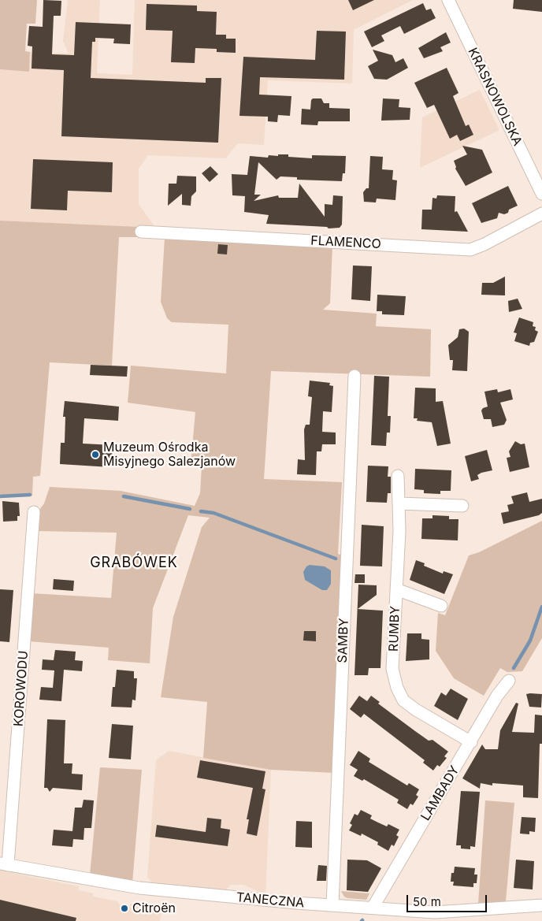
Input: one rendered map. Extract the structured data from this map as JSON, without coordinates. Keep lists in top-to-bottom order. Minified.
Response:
{"streets":{"street":["KRASNOWOLSKA","FLAMENCO","RUMBY","SAMBY","KOROWODU","LAMBADY","TANECZNA"]},"crossings":[["RUMBY","LAMBADY"],["SAMBY","TANECZNA"],["KOROWODU","TANECZNA"],["LAMBADY","TANECZNA"]],"districts":["GRABÓWEK"],"places":["Muzeum Ośrodka Misyjnego Salezjanów","Citroën"],"scale_bar":"50 m"}
